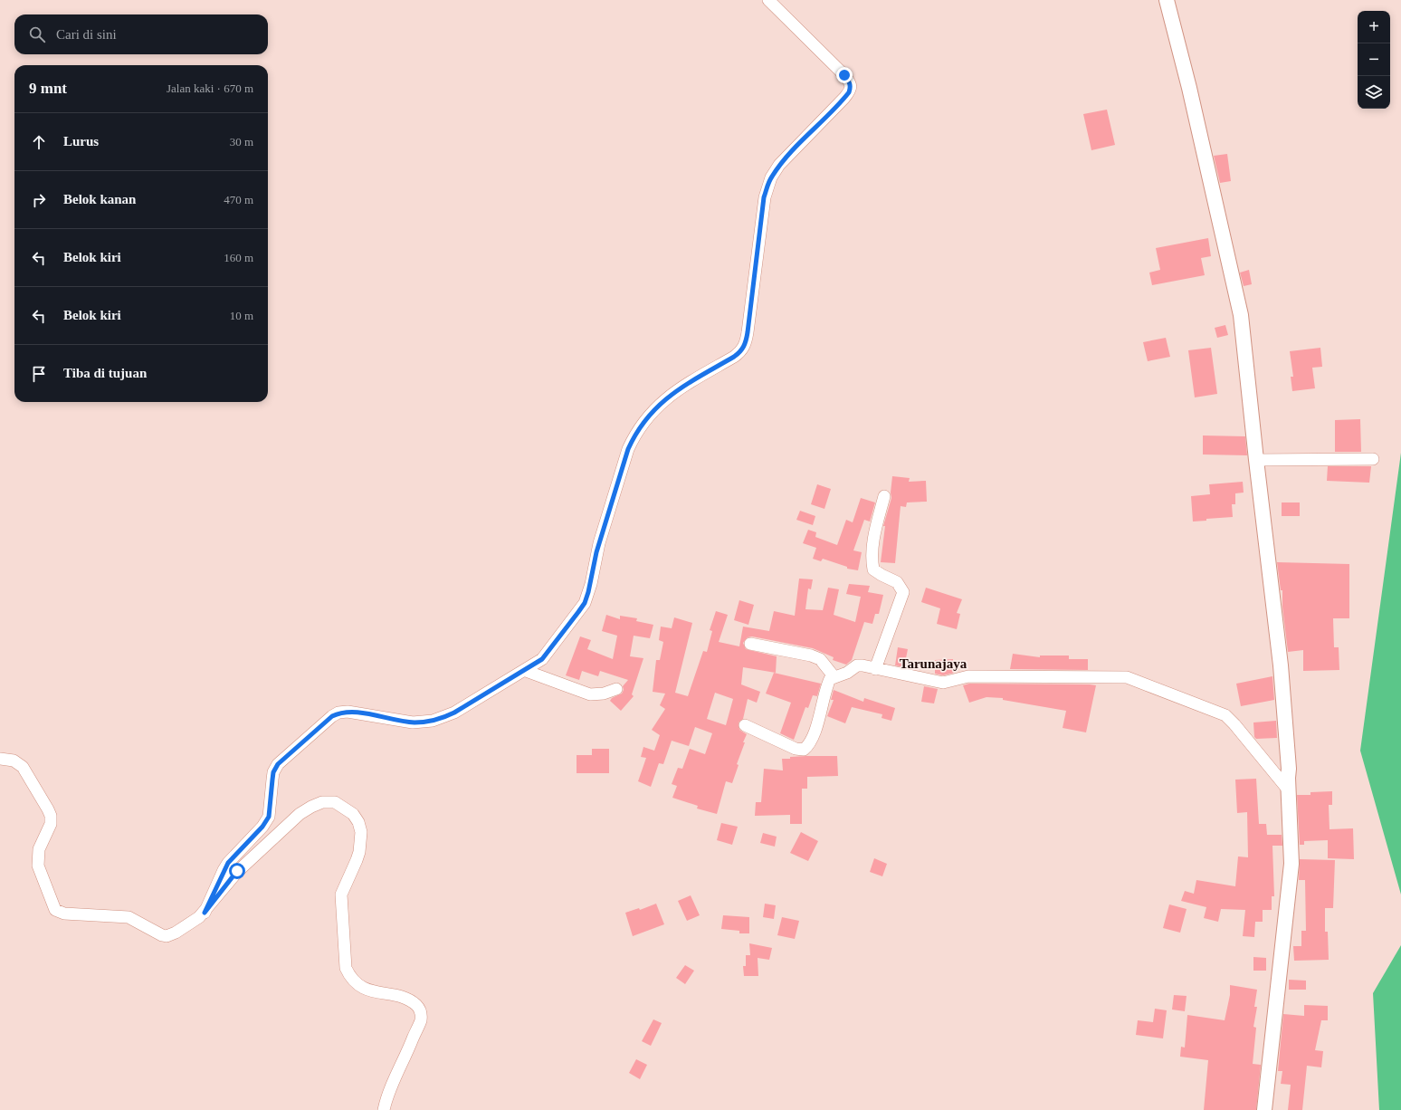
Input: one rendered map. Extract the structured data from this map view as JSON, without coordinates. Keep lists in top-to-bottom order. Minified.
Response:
{"districts":["Tarunajaya"],"page":{"map_buttons":["+","−"],"search":"Cari di sini","heading":["9 mnt","Jalan kaki · 670 m"],"list":[["Lurus","30 m"],["Belok kanan","470 m"],["Belok kiri","160 m"],["Belok kiri","10 m"],"Tiba di tujuan"]}}
